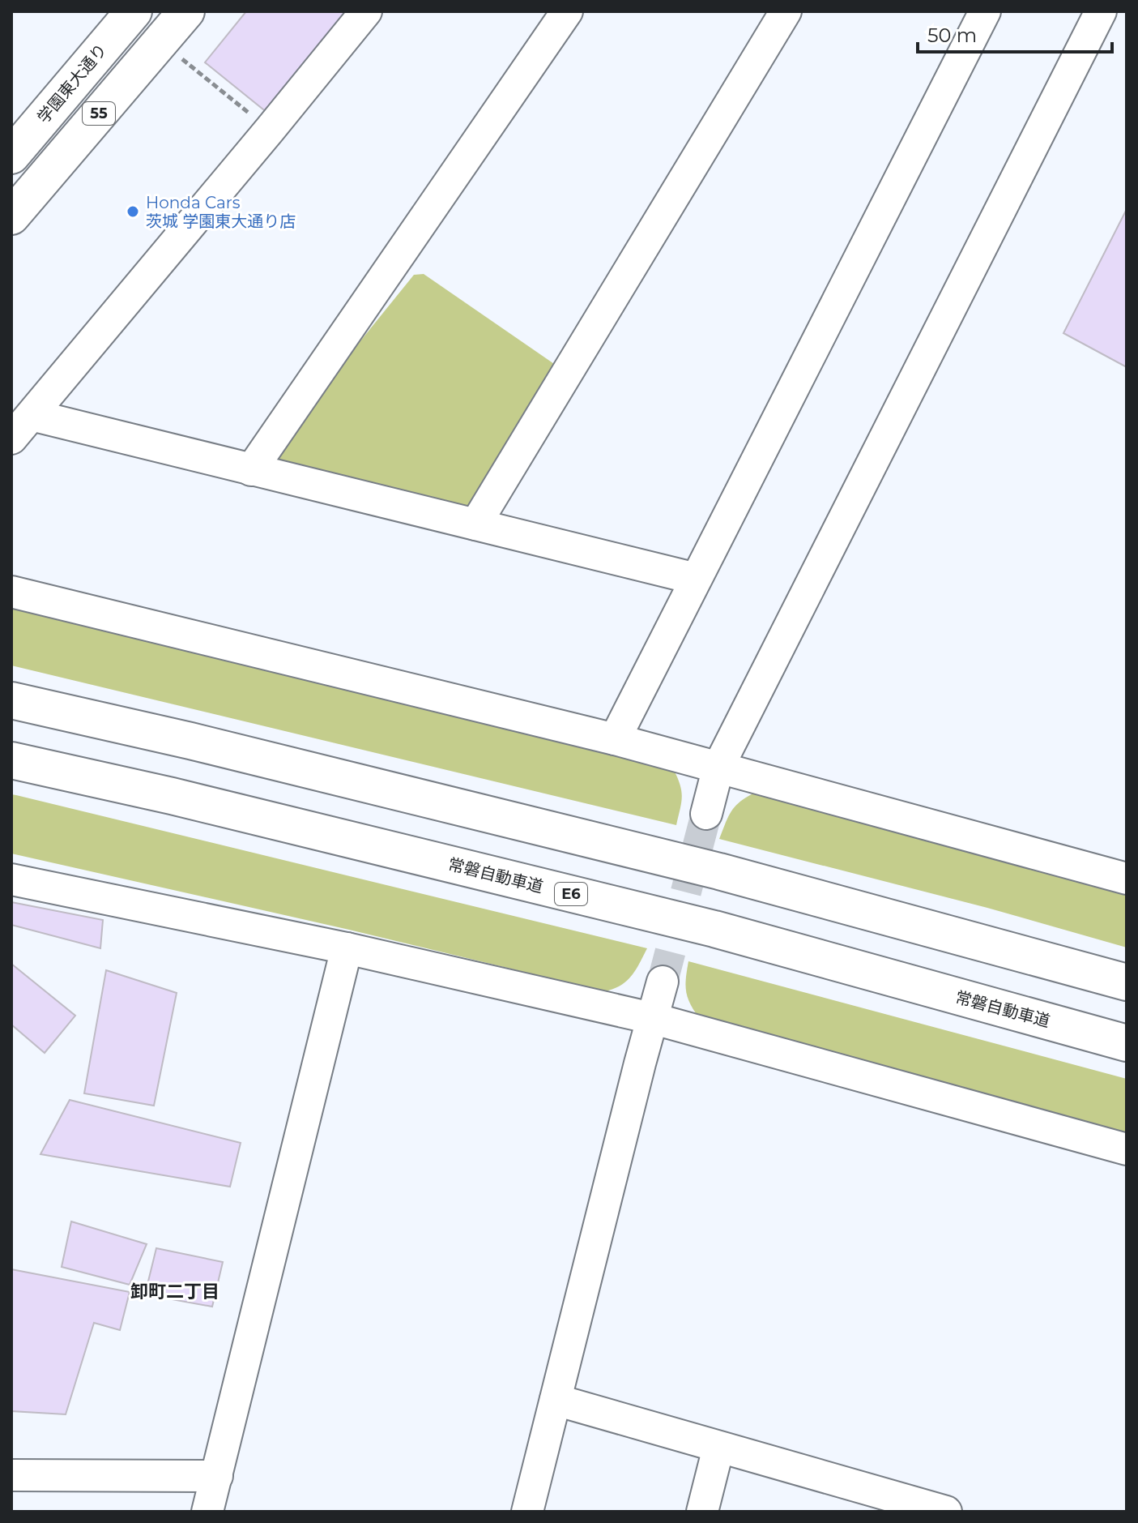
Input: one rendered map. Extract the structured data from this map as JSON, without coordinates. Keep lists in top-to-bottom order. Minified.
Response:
{"streets":{"main road":["学園東大通り","55","常磐自動車道","E6"]},"districts":["卸町二丁目"],"places":["Honda Cars 茨城 学園東大通り店"],"scale_bar":"50 m"}
